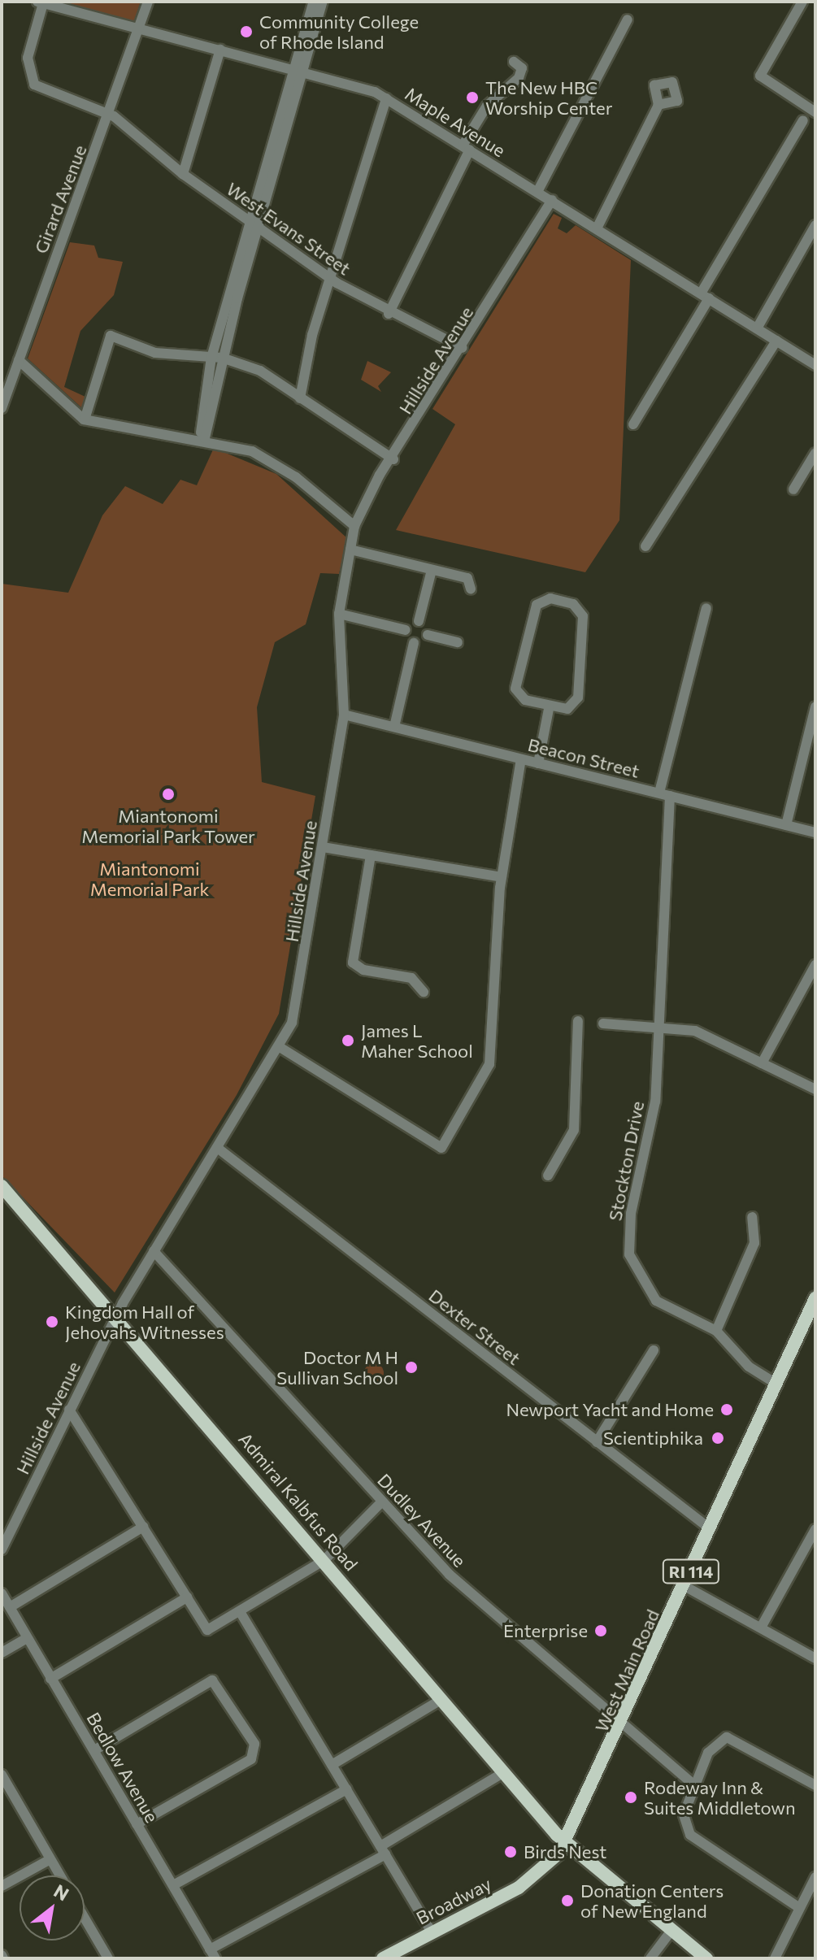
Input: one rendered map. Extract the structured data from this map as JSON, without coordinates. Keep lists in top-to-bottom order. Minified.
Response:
{"streets":{"main road":["Admiral Kalbfus Road","RI 114","West Main Road","Broadway"],"street":["Maple Avenue","Girard Avenue","West Evans Street","Hillside Avenue","Beacon Street","Stockton Drive","Dexter Street","Dudley Avenue","Bedlow Avenue"]},"crossings":[["Maple Avenue","Girard Avenue"],["Maple Avenue","West Evans Street"],["Maple Avenue","Hillside Avenue"],["Girard Avenue","West Evans Street"],["West Evans Street","Hillside Avenue"],["Hillside Avenue","Beacon Street"],["Hillside Avenue","Dexter Street"],["Hillside Avenue","Admiral Kalbfus Road"],["Hillside Avenue","Dudley Avenue"],["Beacon Street","Stockton Drive"],["Stockton Drive","West Main Road"],["Dexter Street","West Main Road"],["Admiral Kalbfus Road","West Main Road"],["Admiral Kalbfus Road","Broadway"],["Dudley Avenue","West Main Road"],["West Main Road","Broadway"]],"parks":["Miantonomi Memorial Park"],"places":["Community College of Rhode Island","The New HBC Worship Center","Miantonomi Memorial Park Tower","James L Maher School","Kingdom Hall of Jehovahs Witnesses","Doctor M H Sullivan School","Newport Yacht and Home","Scientiphika","Enterprise","Rodeway Inn & Suites Middletown","Birds Nest","Donation Centers of New England"],"north":"top right"}
